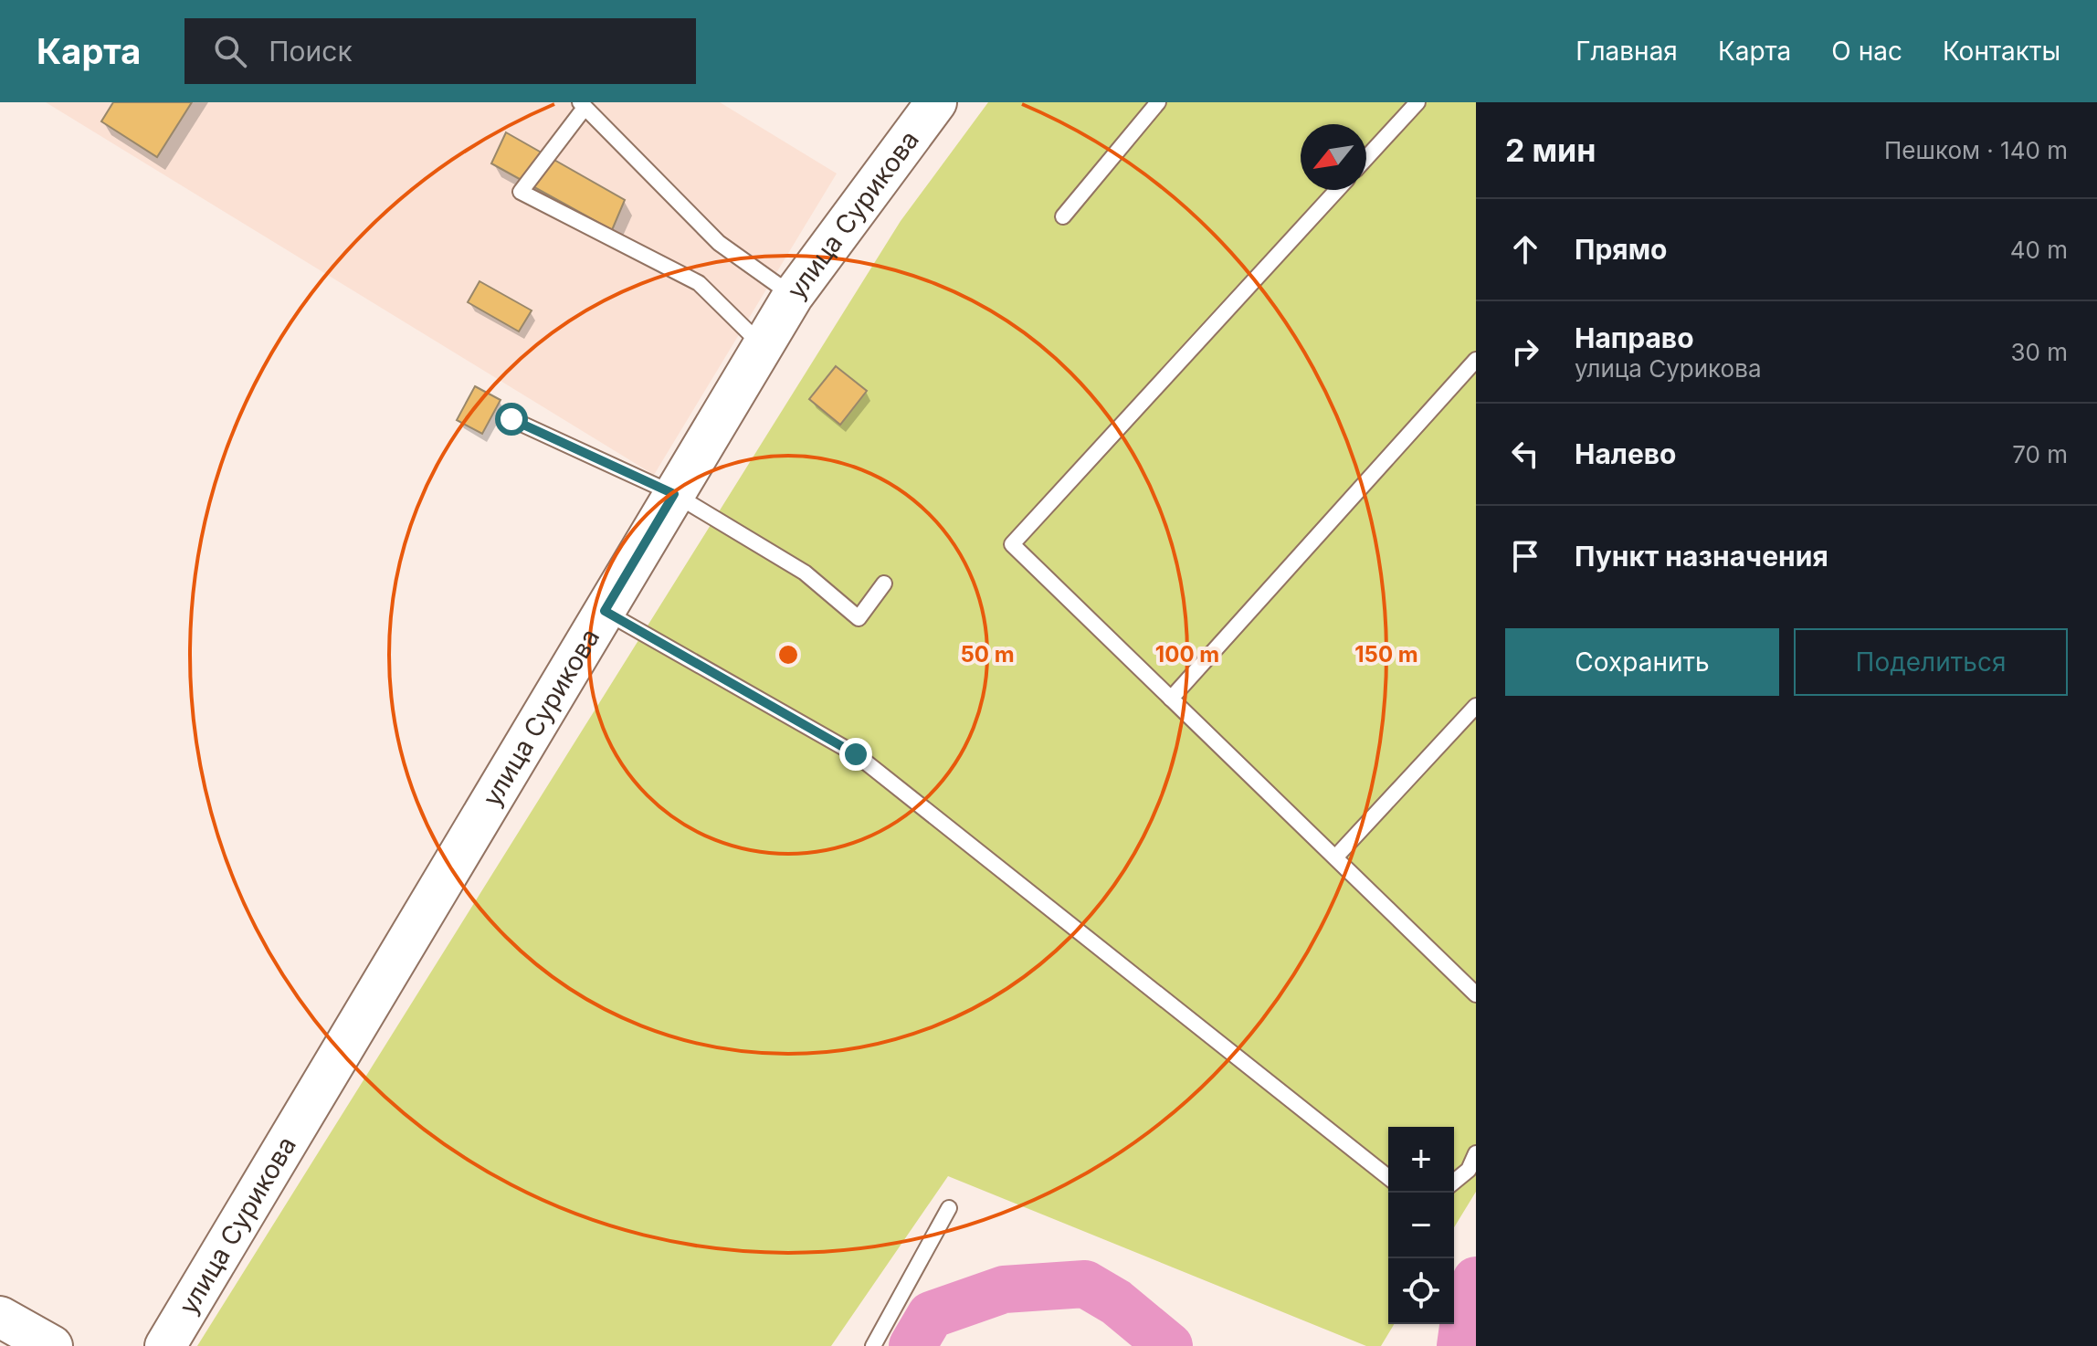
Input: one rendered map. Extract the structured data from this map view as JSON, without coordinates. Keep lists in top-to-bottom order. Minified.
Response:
{"streets":{"main road":["улица Сурикова"]},"north":"bottom left","page":{"header":"Карта","search":"Поиск","nav":["Главная","Карта","О нас","Контакты"],"heading":["2 мин","Пешком · 140 m"],"list":[["Прямо","40 m"],["Направо","улица Сурикова","30 m"],["Налево","70 m"],"Пункт назначения"],"buttons":["Сохранить","Поделиться"],"map_buttons":["+","−"]},"rings":["50 m","100 m","150 m"]}
